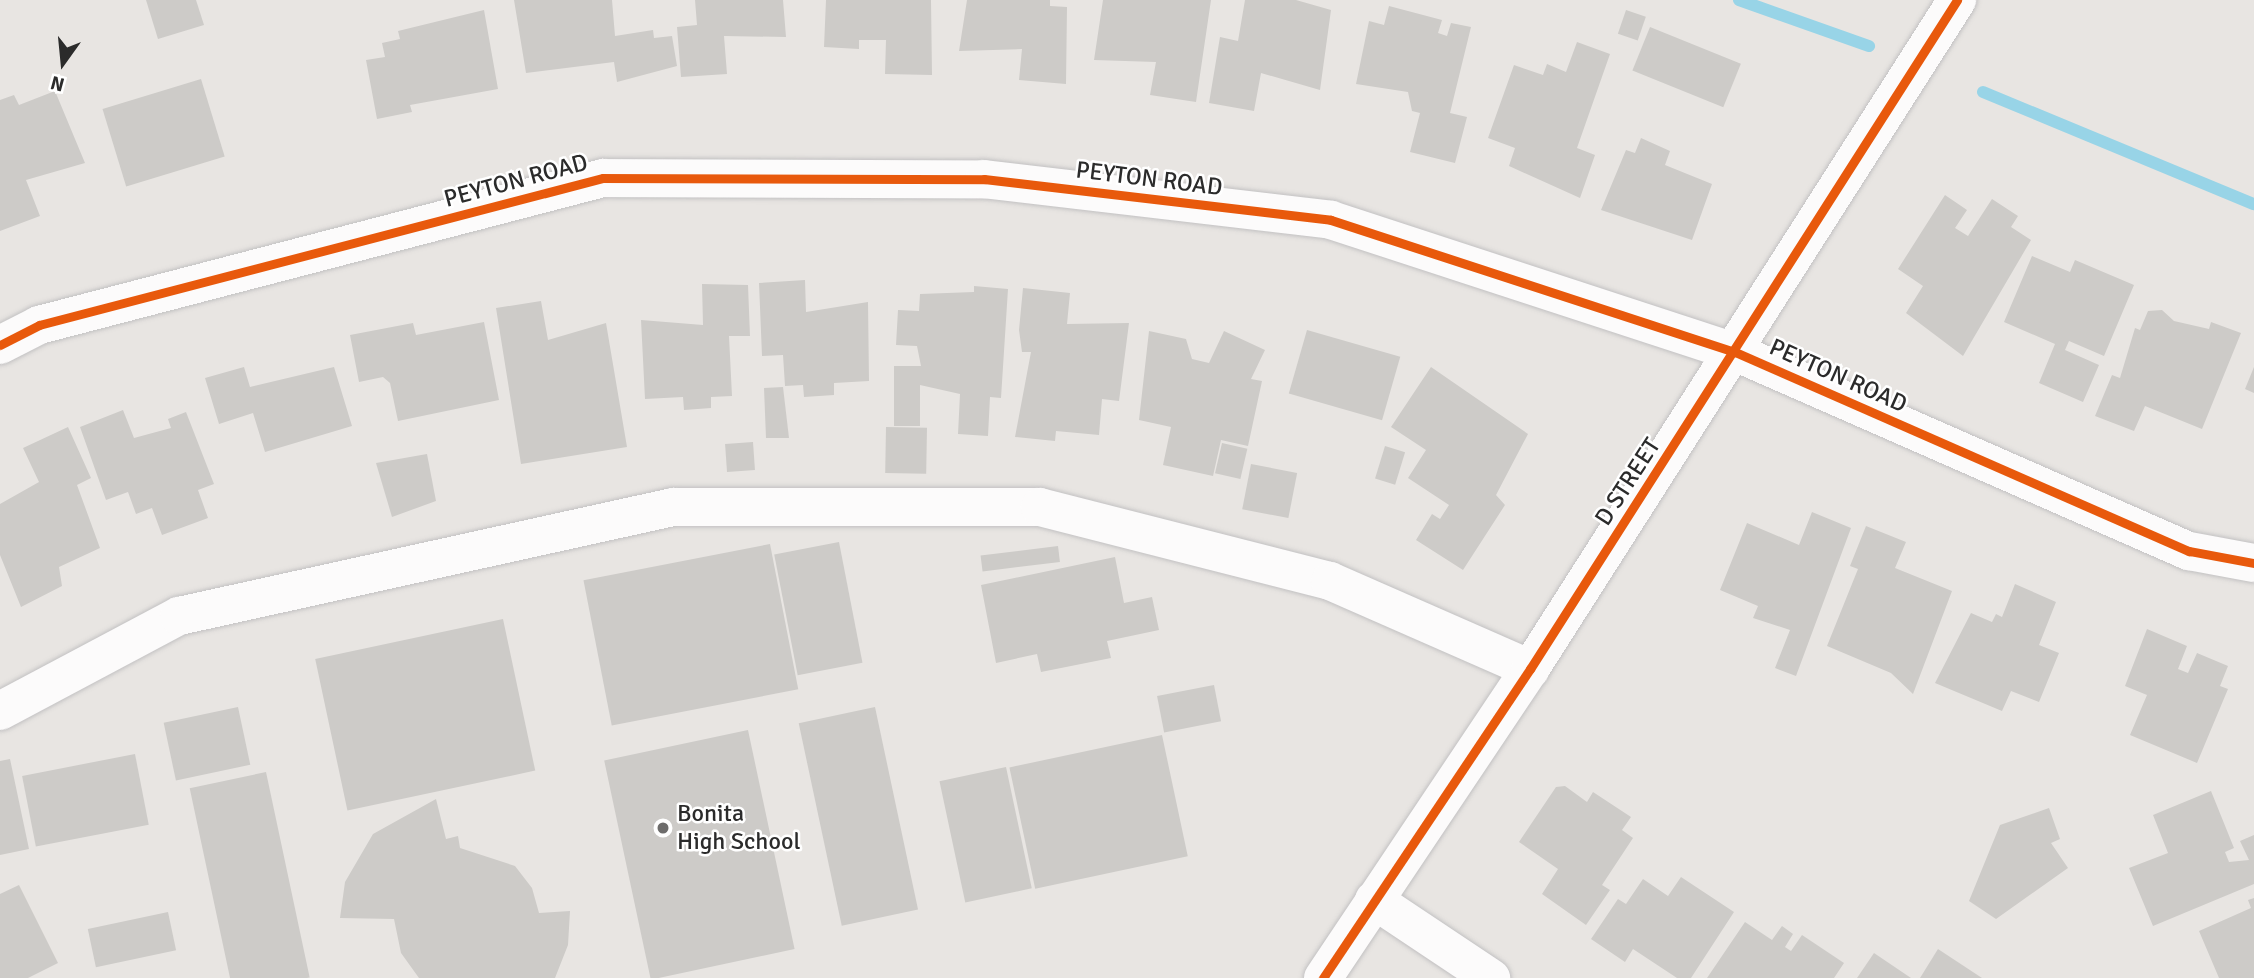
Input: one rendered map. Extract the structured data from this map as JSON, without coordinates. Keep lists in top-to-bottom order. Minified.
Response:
{"streets":{"street":["PEYTON ROAD","D STREET"]},"crossings":[["PEYTON ROAD","D STREET"]],"places":["Bonita High School"],"north":"bottom"}
